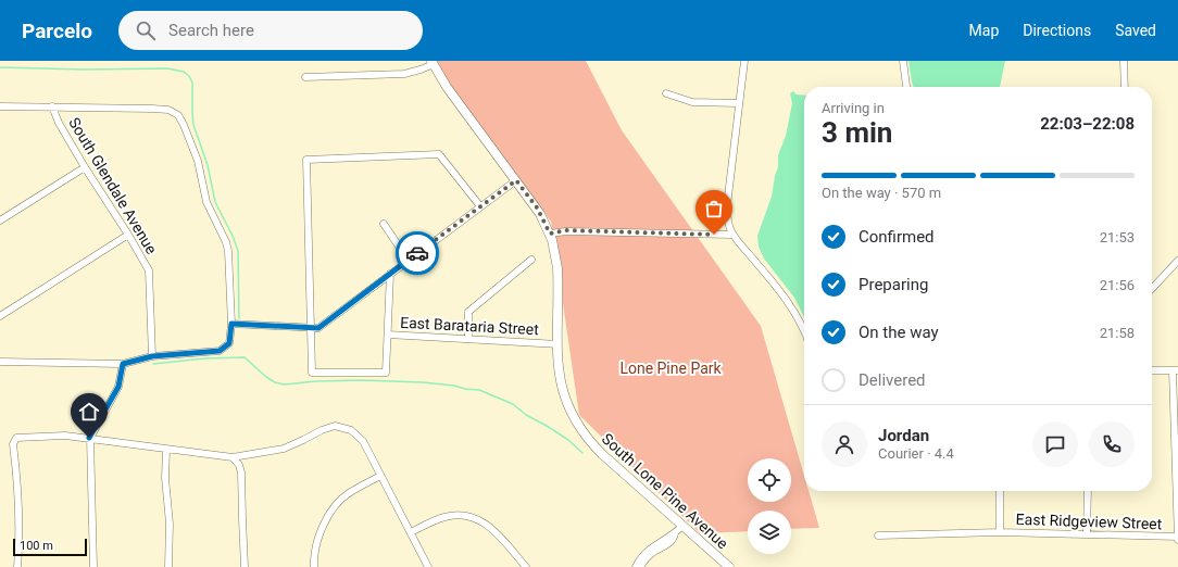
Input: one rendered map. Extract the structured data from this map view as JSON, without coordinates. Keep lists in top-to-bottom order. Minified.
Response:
{"streets":{"main road":["South Lone Pine Avenue"],"street":["South Glendale Avenue","East Barataria Street","East Ridgeview Street"]},"crossings":[["East Barataria Street","South Lone Pine Avenue"]],"parks":["Lone Pine Park"],"scale_bar":"100 m","page":{"header":"Parcelo","search":"Search here","nav":["Map","Directions","Saved"],"heading":["3 min","Arriving in","22:03–22:08"],"panel":["Jordan","Courier · 4.4"],"bar":"On the way · 570 m","list":[["Confirmed","21:53"],["Preparing","21:56"],["On the way","21:58"],"Delivered"],"scale":"100 m"}}
